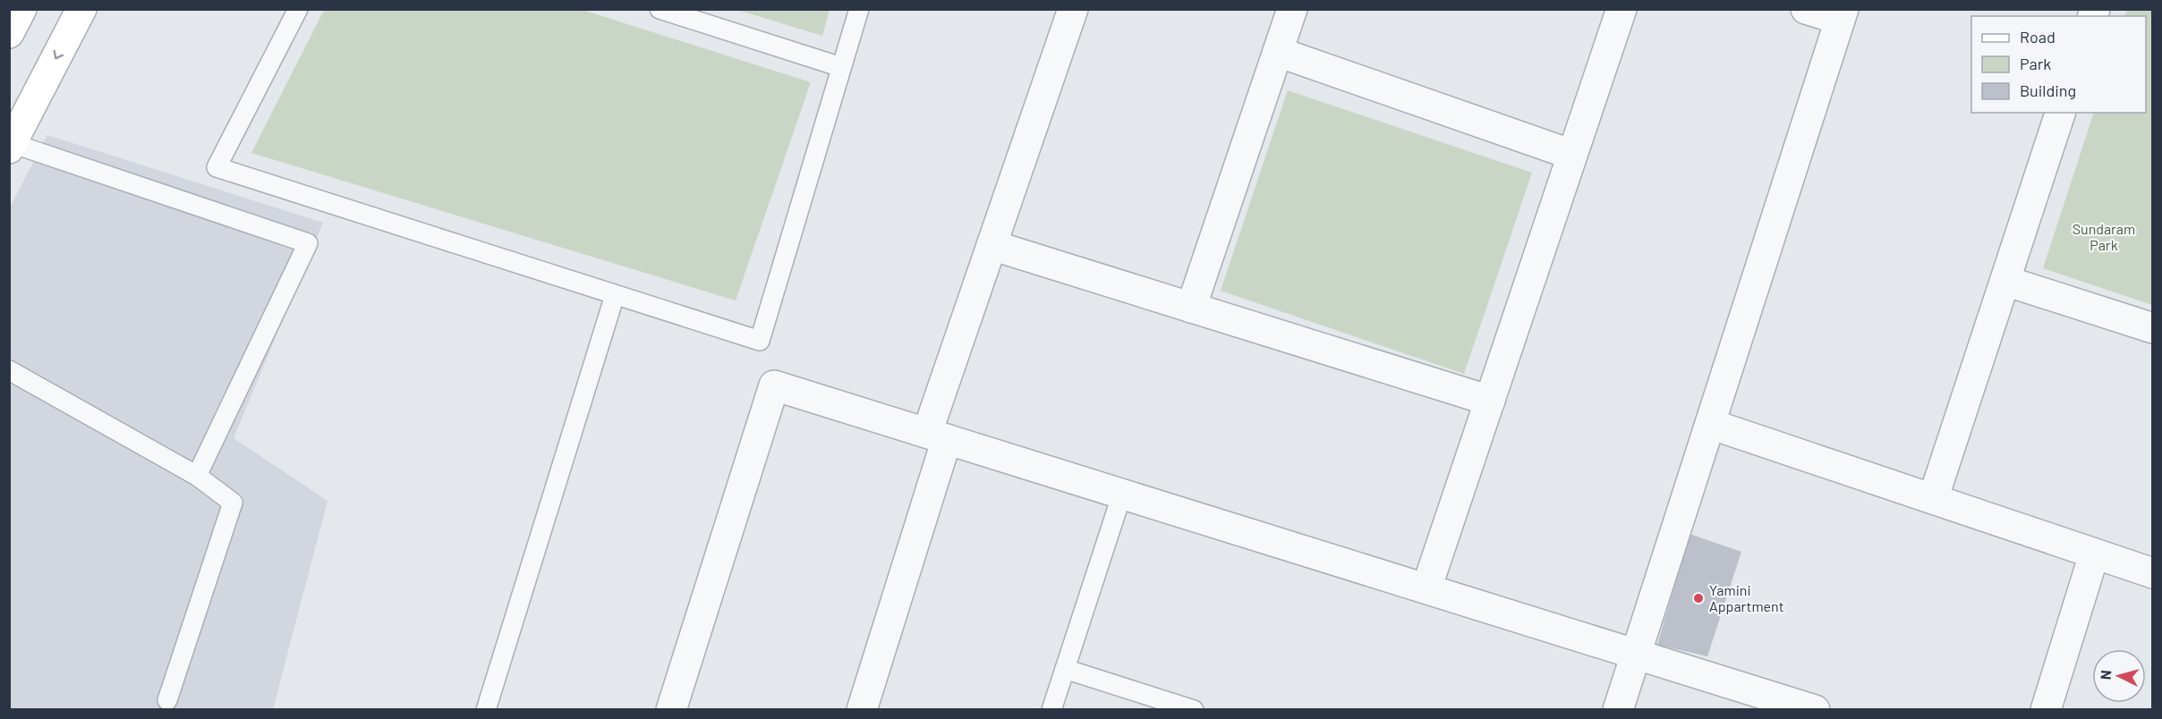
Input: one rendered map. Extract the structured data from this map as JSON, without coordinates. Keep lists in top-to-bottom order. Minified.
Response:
{"parks":["Sundaram Park"],"places":["Yamini Appartment"],"legend":["Road","Park","Building"],"north":"left"}
